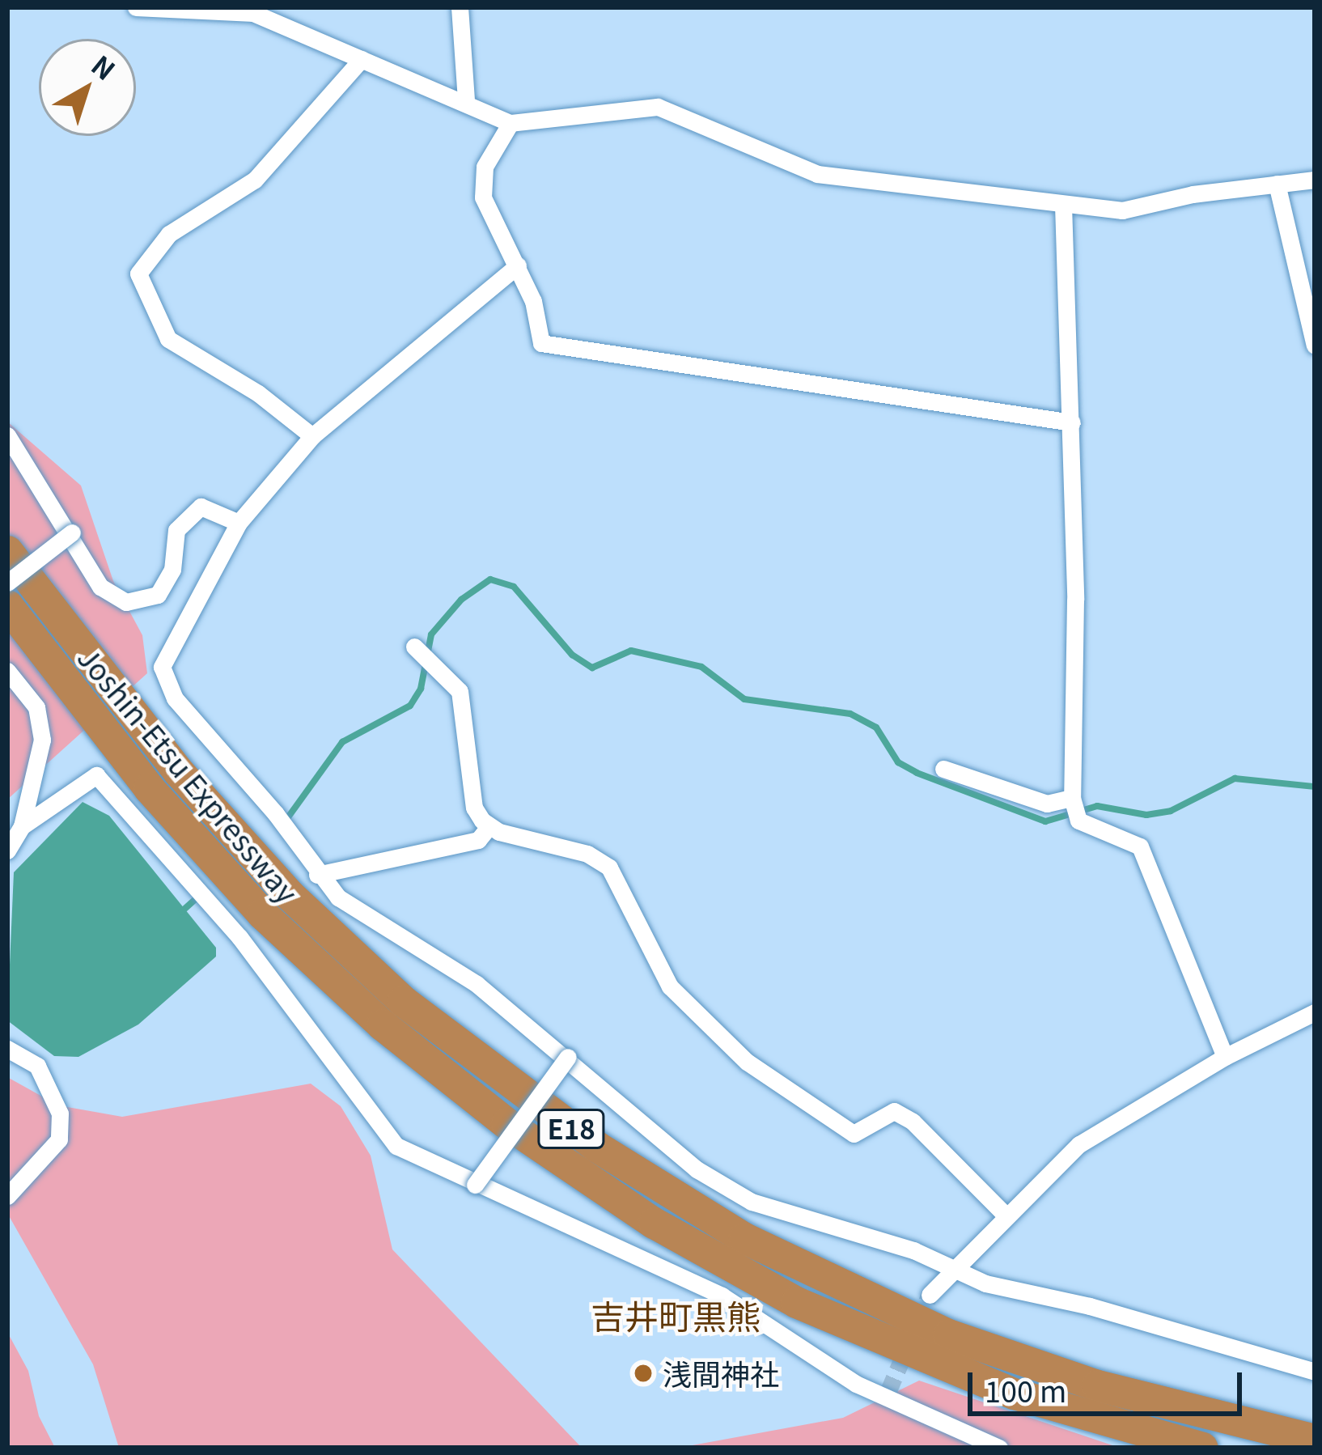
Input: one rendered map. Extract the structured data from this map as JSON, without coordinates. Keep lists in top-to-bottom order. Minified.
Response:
{"streets":{"highway":["Joshin-Etsu Expressway","E18"]},"districts":["吉井町黒熊"],"places":["浅間神社"],"scale_bar":"100 m","north":"top right"}
